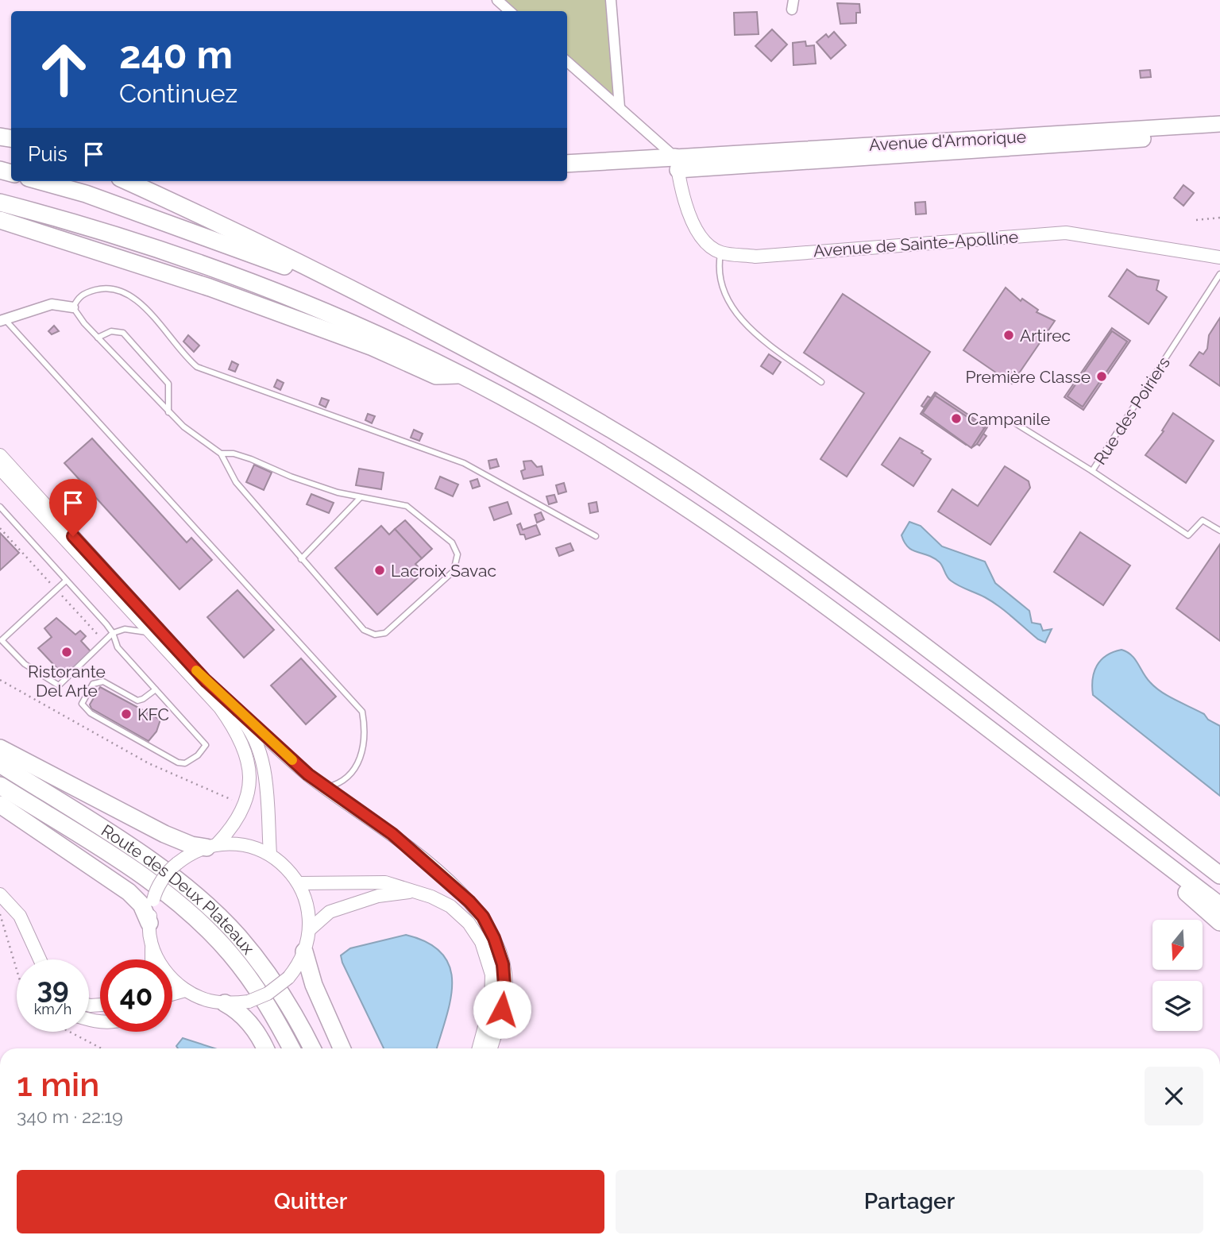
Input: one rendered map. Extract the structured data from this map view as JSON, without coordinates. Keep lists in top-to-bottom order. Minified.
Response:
{"streets":{"main road":["Avenue d'Armorique","Route des Deux Plateaux"],"street":["Avenue de Sainte-Apolline"],"lane":["Rue des Poiriers"]},"places":["Artirec","Première Classe","Campanile","Lacroix Savac","Ristorante Del Arte","KFC"],"north":"bottom","page":{"turn":["240 m","Continuez"],"then":"Puis","speed":"39 km/h","limit":"40","heading":["1 min","340 m · 22:19"],"buttons":["Quitter","Partager"]}}
